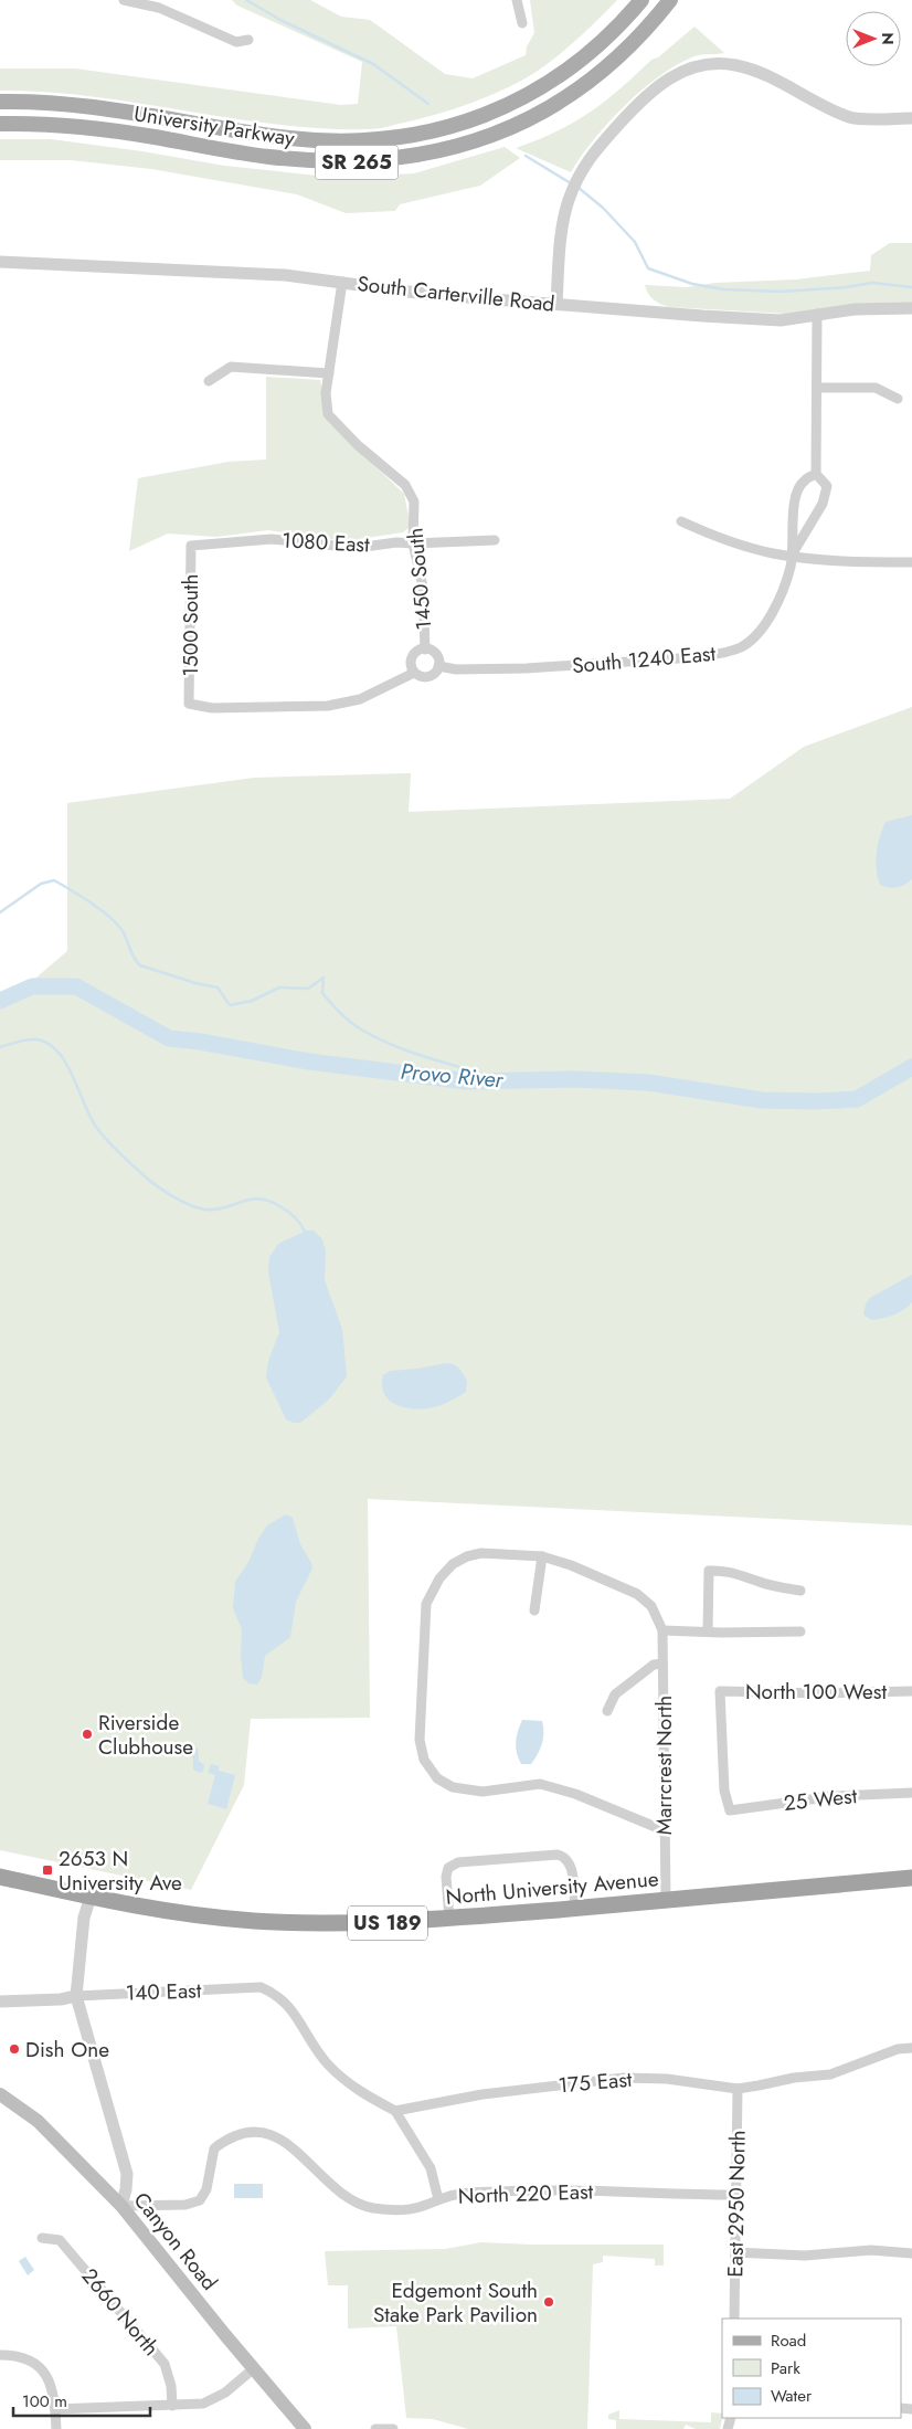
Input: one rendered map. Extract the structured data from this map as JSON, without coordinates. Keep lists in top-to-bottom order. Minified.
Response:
{"streets":{"highway":["North University Avenue","US 189"],"main road":["University Parkway","SR 265","Canyon Road"],"street":["South Carterville Road","1080 East","1450 South","1500 South","South 1240 East","North 100 West","Marrcrest North","25 West","140 East","175 East","North 220 East","East 2950 North","2660 North"]},"crossings":[["South Carterville Road","1450 South"],["1080 East","1450 South"],["1080 East","1500 South"],["1450 South","1500 South"],["1450 South","South 1240 East"],["1500 South","South 1240 East"],["North 100 West","25 West"],["Marrcrest North","North University Avenue"],["140 East","175 East"],["175 East","East 2950 North"],["North 220 East","East 2950 North"],["North 220 East","Canyon Road"]],"water":["Provo River"],"places":{"other":["Riverside Clubhouse","Dish One","Edgemont South Stake Park Pavilion"],"transit":["2653 N University Ave"]},"legend":["Road","Park","Water"],"scale_bar":"100 m","north":"right"}
